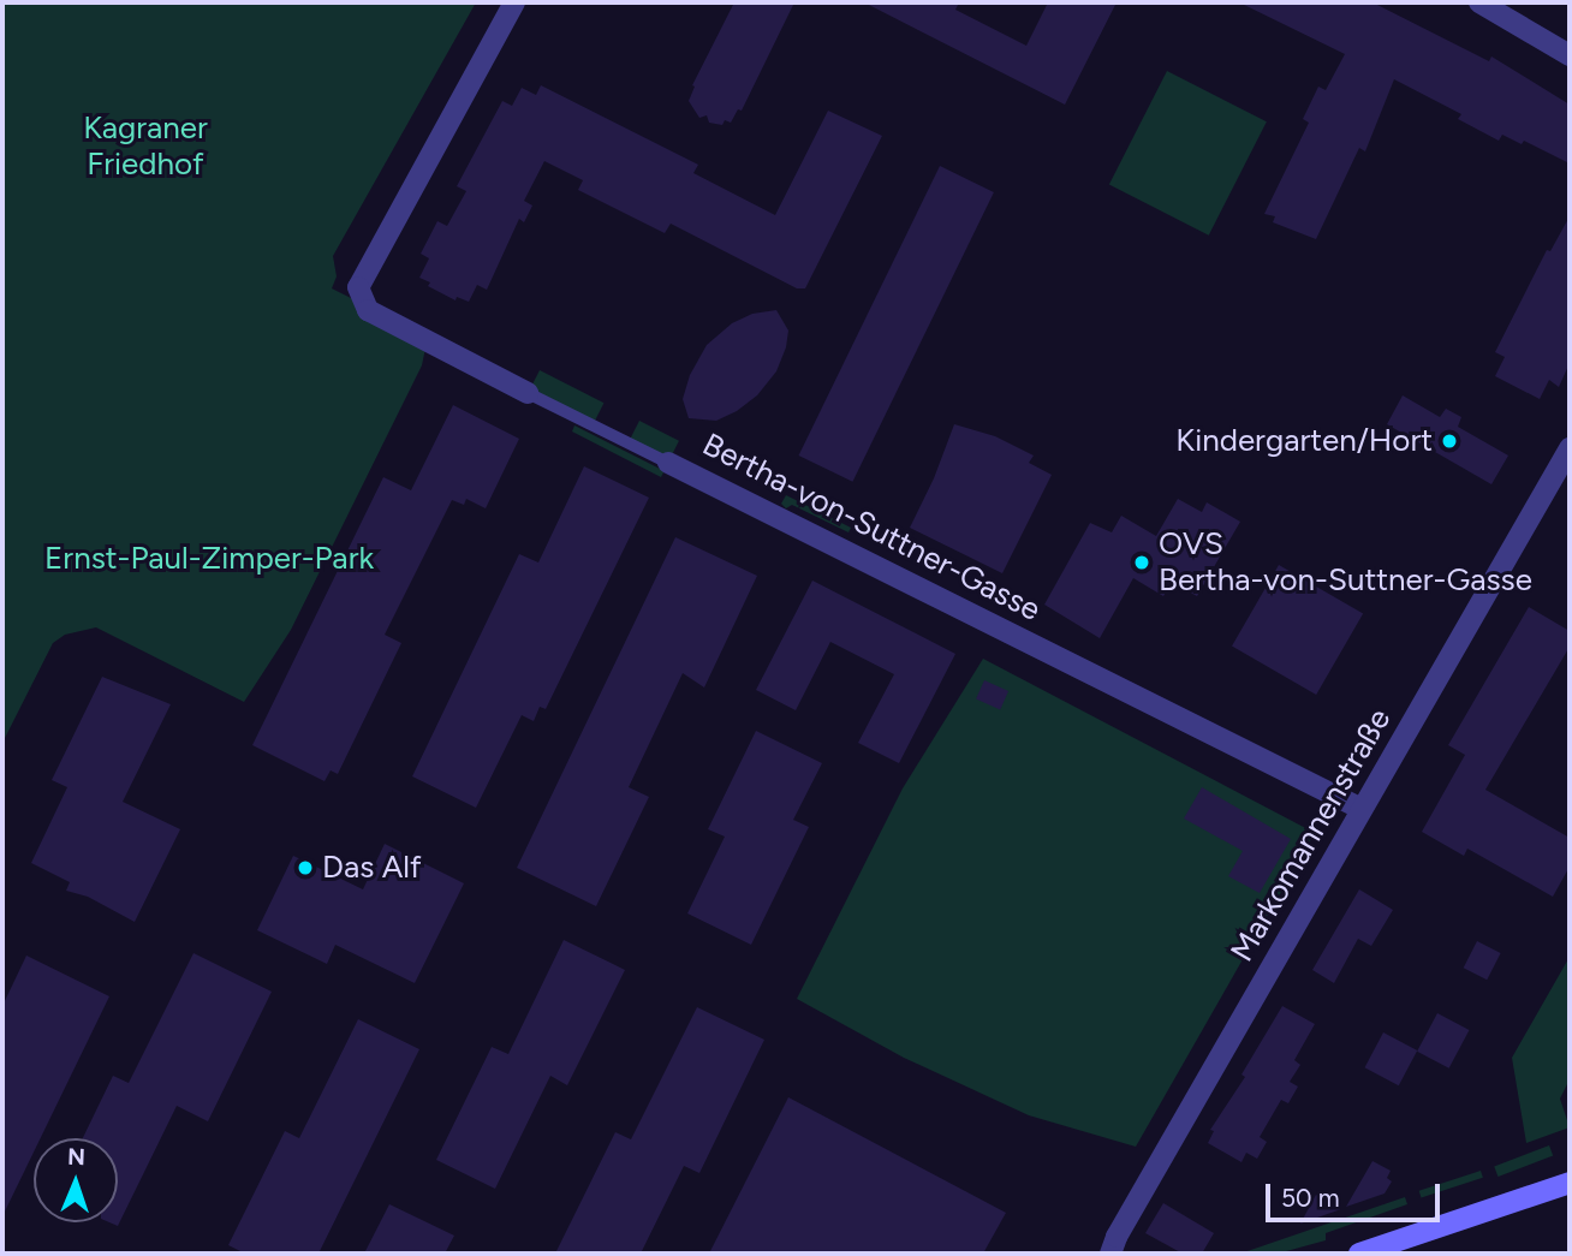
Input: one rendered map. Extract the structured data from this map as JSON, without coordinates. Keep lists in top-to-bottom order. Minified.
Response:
{"streets":{"street":["Bertha-von-Suttner-Gasse","Markomannenstraße"]},"crossings":[["Bertha-von-Suttner-Gasse","Markomannenstraße"]],"parks":["Kagraner Friedhof","Ernst-Paul-Zimper-Park"],"places":["Kindergarten/Hort","OVS Bertha-von-Suttner-Gasse","Das Alf"],"scale_bar":"50 m","north":"top"}
